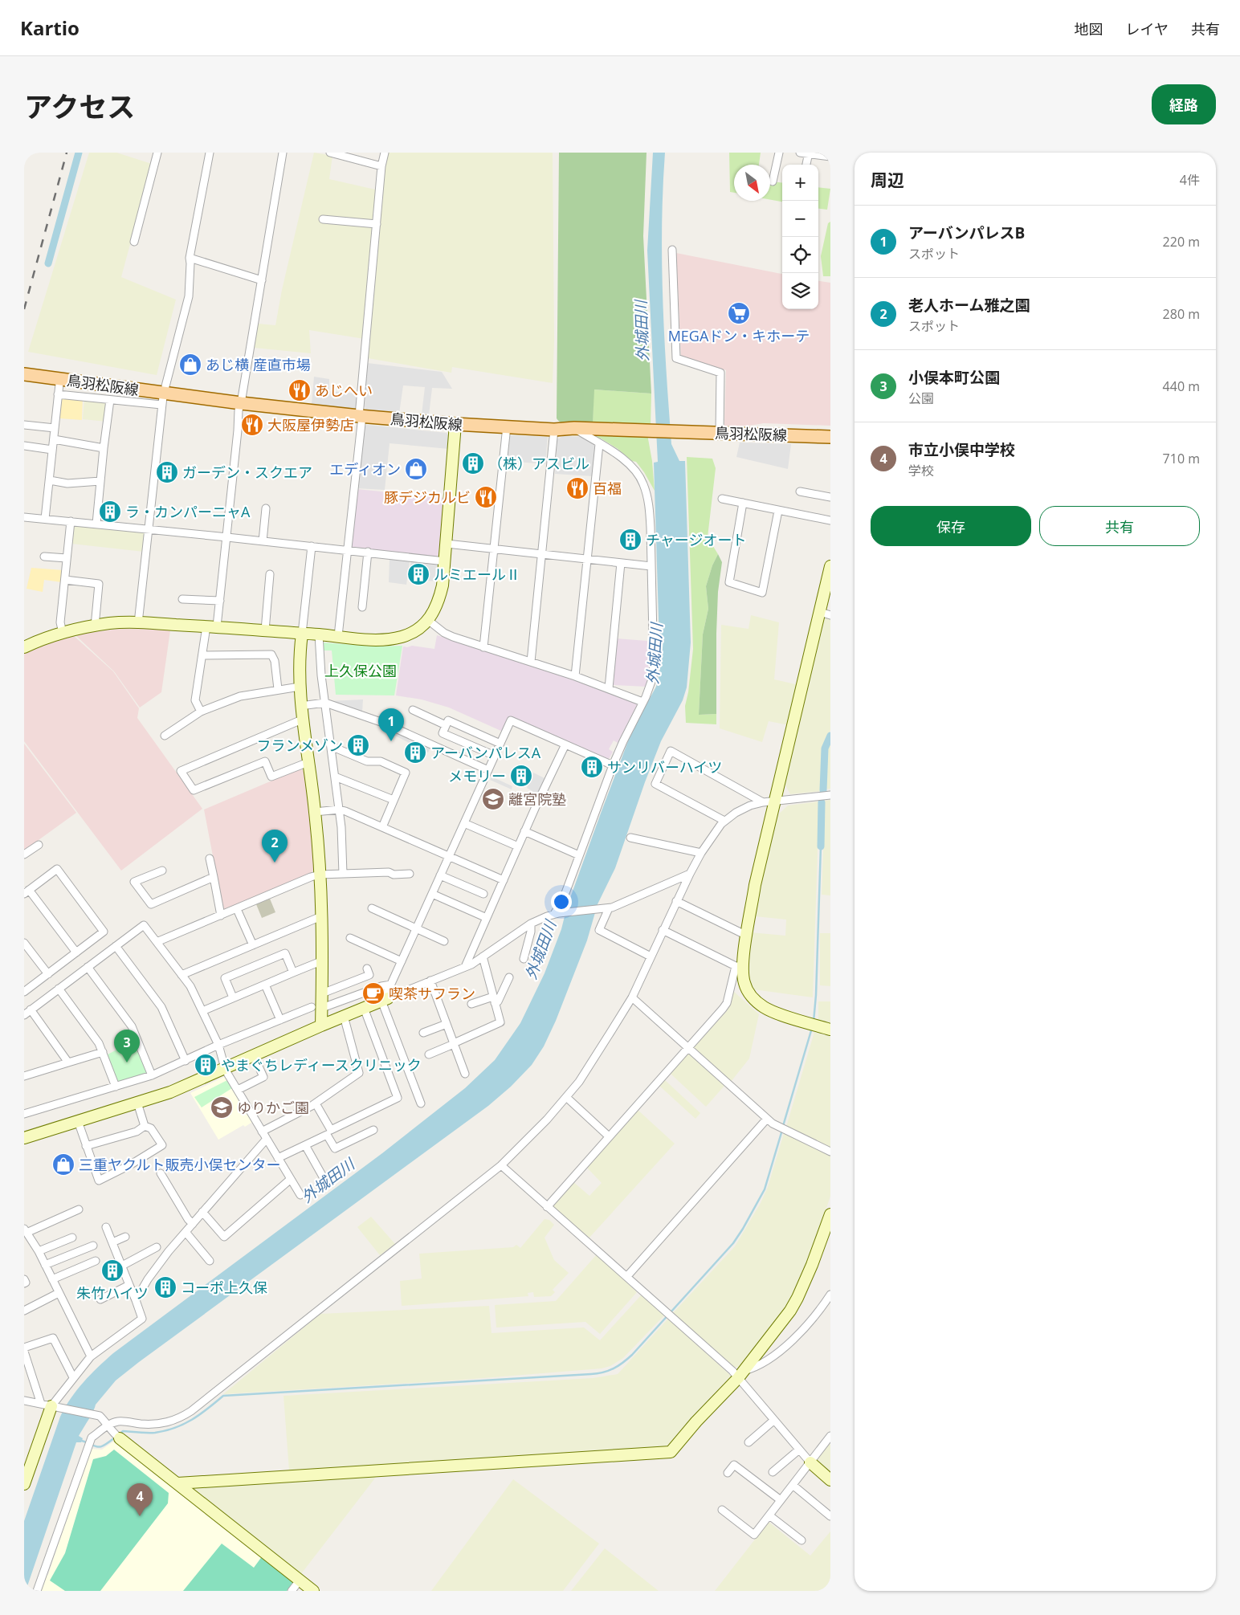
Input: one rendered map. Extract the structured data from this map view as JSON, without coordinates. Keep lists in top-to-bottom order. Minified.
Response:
{"streets":{"main road":["鳥羽松阪線"]},"water":["外城田川"],"parks":["上久保公園"],"places":{"supermarket":["MEGAドン・キホーテ"],"shop":["あじ横 産直市場","エディオン","三重ヤクルト販売小俣センター"],"restaurant":["あじへい","大阪屋伊勢店","百福","豚デジカルビ"],"building":["（株）アスビル","ガーデン・スクエア","ラ・カンパーニャA","チャージオート","ルミエールⅡ","フランメゾン","アーバンパレスA","サンリバーハイツ","メモリー","やまぐちレディースクリニック","朱竹ハイツ","コーポ上久保"],"school or university":["離宮院塾","ゆりかご園"],"cafe":["喫茶サフラン"]},"north":"bottom right","page":{"header":"Kartio","nav":["地図","レイヤ","共有"],"title":"アクセス","buttons":["経路",["保存","共有"]],"heading":["周辺","4件"],"map_buttons":["+","−"],"list":[{"mark":"1","name":"アーバンパレスB","note":"スポット","value":"220 m"},{"mark":"2","name":"老人ホーム雅之園","note":"スポット","value":"280 m"},{"mark":"3","name":"小俣本町公園","note":"公園","value":"440 m"},{"mark":"4","name":"市立小俣中学校","note":"学校","value":"710 m"}],"pins":["1","2","3","4"]}}
